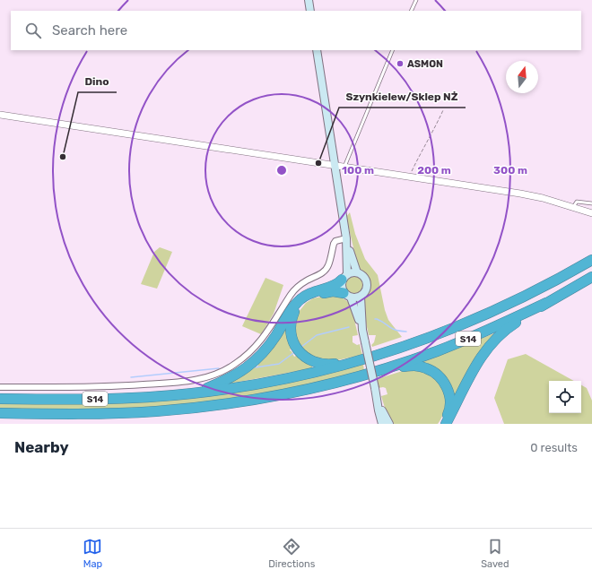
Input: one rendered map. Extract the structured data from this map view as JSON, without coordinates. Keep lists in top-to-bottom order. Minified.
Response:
{"streets":{"highway":["S14"]},"places":["ASMON","Dino","Szynkielew/Sklep NŻ"],"north":"top","page":{"search":"Search here","heading":["Nearby","0 results"],"nav":["Map","Directions","Saved"]},"rings":["100 m","200 m","300 m"]}
